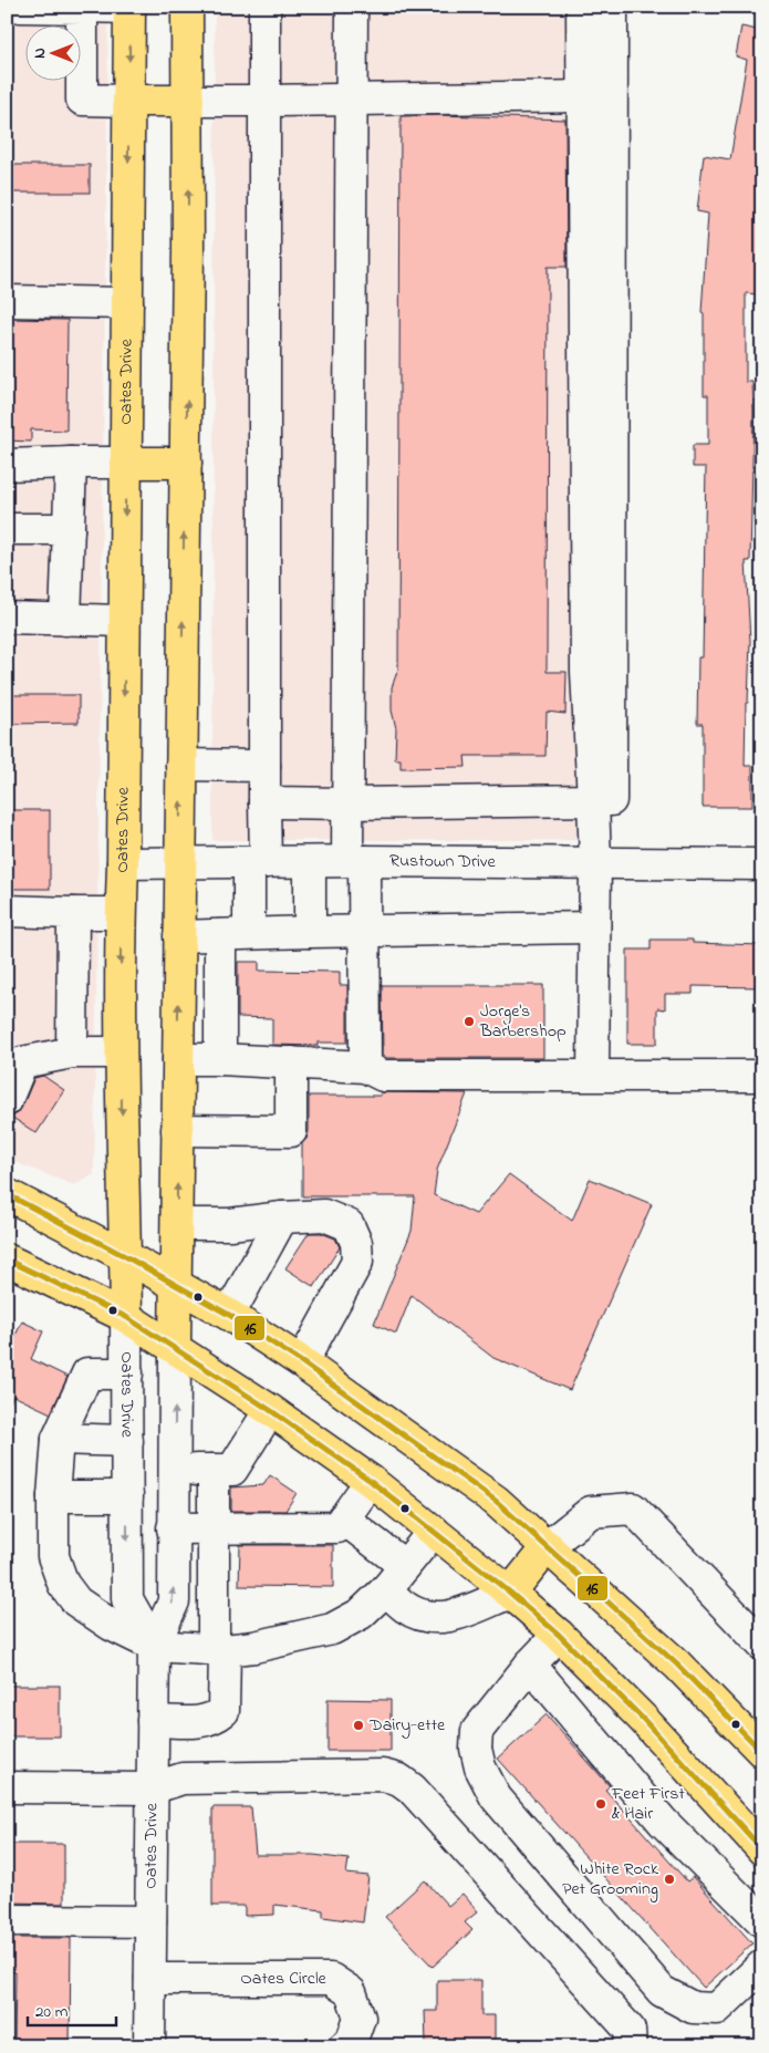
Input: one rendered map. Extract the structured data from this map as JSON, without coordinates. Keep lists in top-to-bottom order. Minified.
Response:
{"streets":{"main road":["Oates Drive"],"street":["Rustown Drive","Oates Circle"]},"crossings":[["Oates Drive","Rustown Drive"],["Oates Drive","Oates Circle"]],"places":["Jorge's Barbershop","Dairy-ette","Feet First & Hair","White Rock Pet Grooming"],"lines":["transit line 16"],"scale_bar":"20 m","north":"left"}
